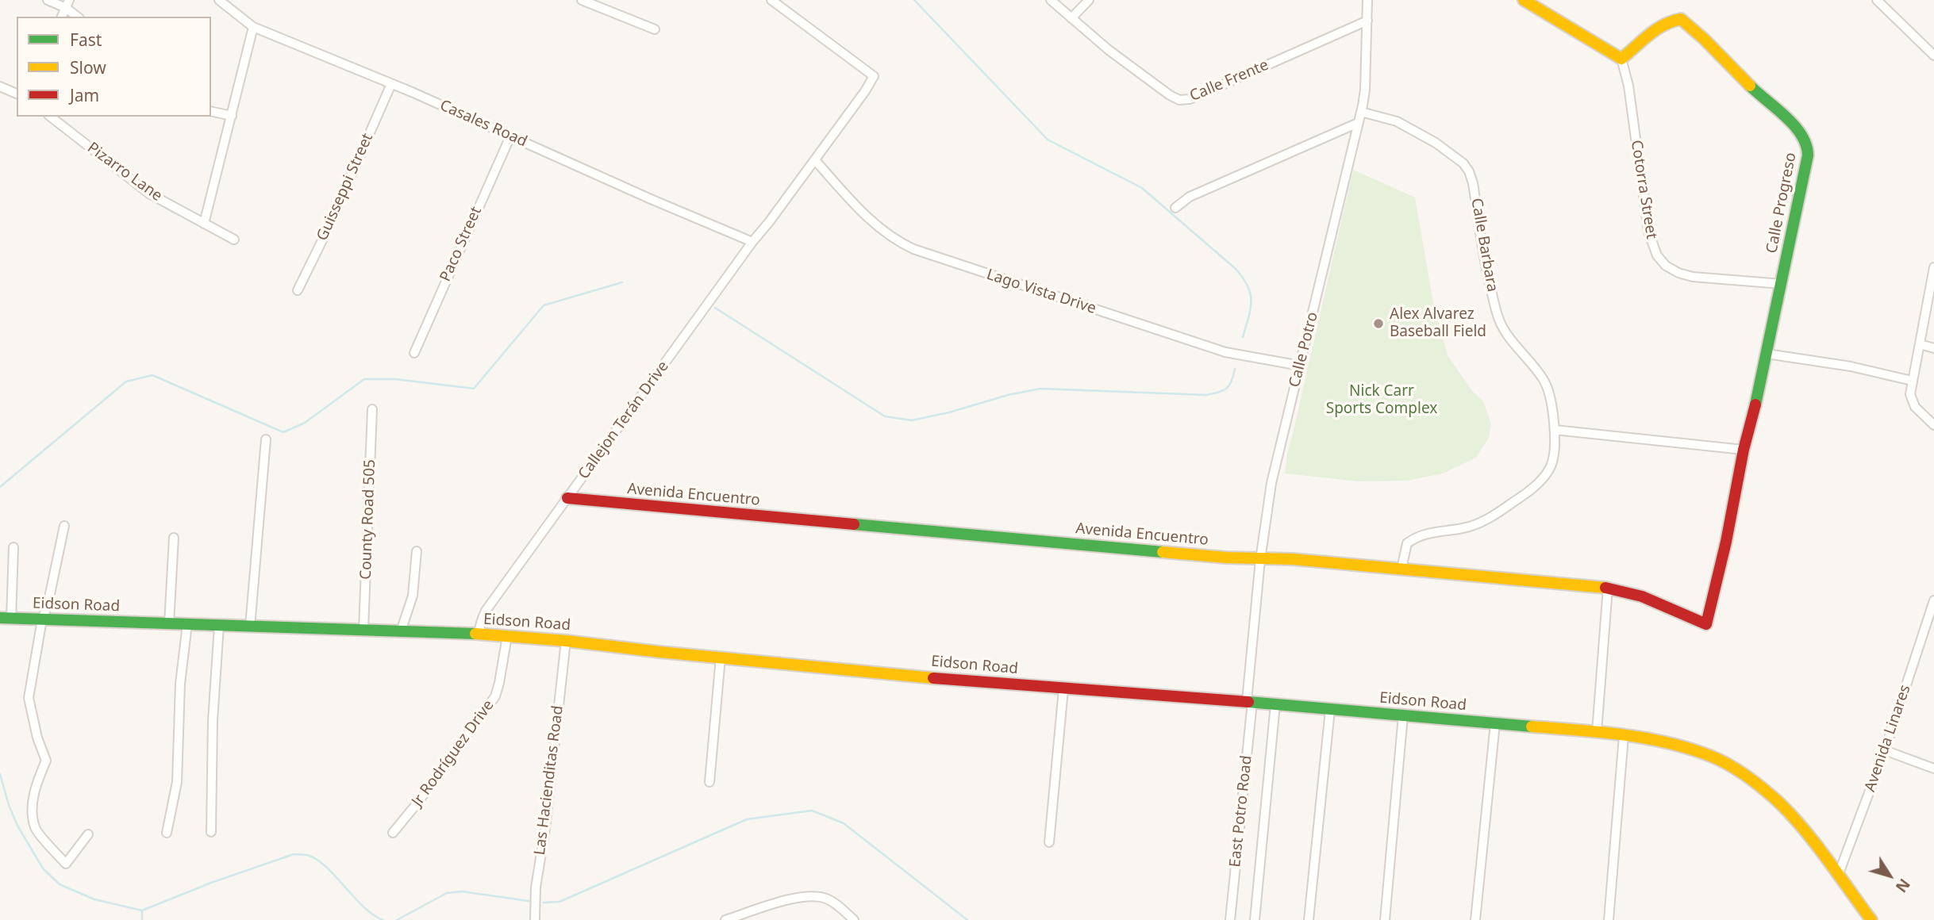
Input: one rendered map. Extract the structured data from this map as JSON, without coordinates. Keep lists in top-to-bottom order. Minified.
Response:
{"streets":{"street":["Calle Frente","Casales Road","Pizarro Lane","Guisseppi Street","Cotorra Street","Calle Progreso","Paco Street","Calle Barbara","Lago Vista Drive","Calle Potro","Callejon Terán Drive","Avenida Encuentro","County Road 505","Eidson Road","Avenida Linares","Jr Rodríguez Drive","Las Hacienditas Road","East Potro Road"]},"crossings":[["Calle Frente","Calle Potro"],["Casales Road","Guisseppi Street"],["Casales Road","Paco Street"],["Casales Road","Callejon Terán Drive"],["Cotorra Street","Calle Progreso"],["Calle Progreso","Avenida Encuentro"],["Calle Barbara","Calle Potro"],["Calle Barbara","Avenida Encuentro"],["Lago Vista Drive","Calle Potro"],["Lago Vista Drive","Callejon Terán Drive"],["Calle Potro","Avenida Encuentro"],["Calle Potro","Eidson Road"],["Calle Potro","East Potro Road"],["Callejon Terán Drive","Avenida Encuentro"],["Callejon Terán Drive","Eidson Road"],["County Road 505","Eidson Road"],["Eidson Road","Avenida Linares"],["Eidson Road","Jr Rodríguez Drive"],["Eidson Road","Las Hacienditas Road"],["Eidson Road","East Potro Road"]],"parks":["Nick Carr Sports Complex"],"places":["Alex Alvarez Baseball Field"],"legend":["Fast","Slow","Jam"],"north":"bottom right"}
